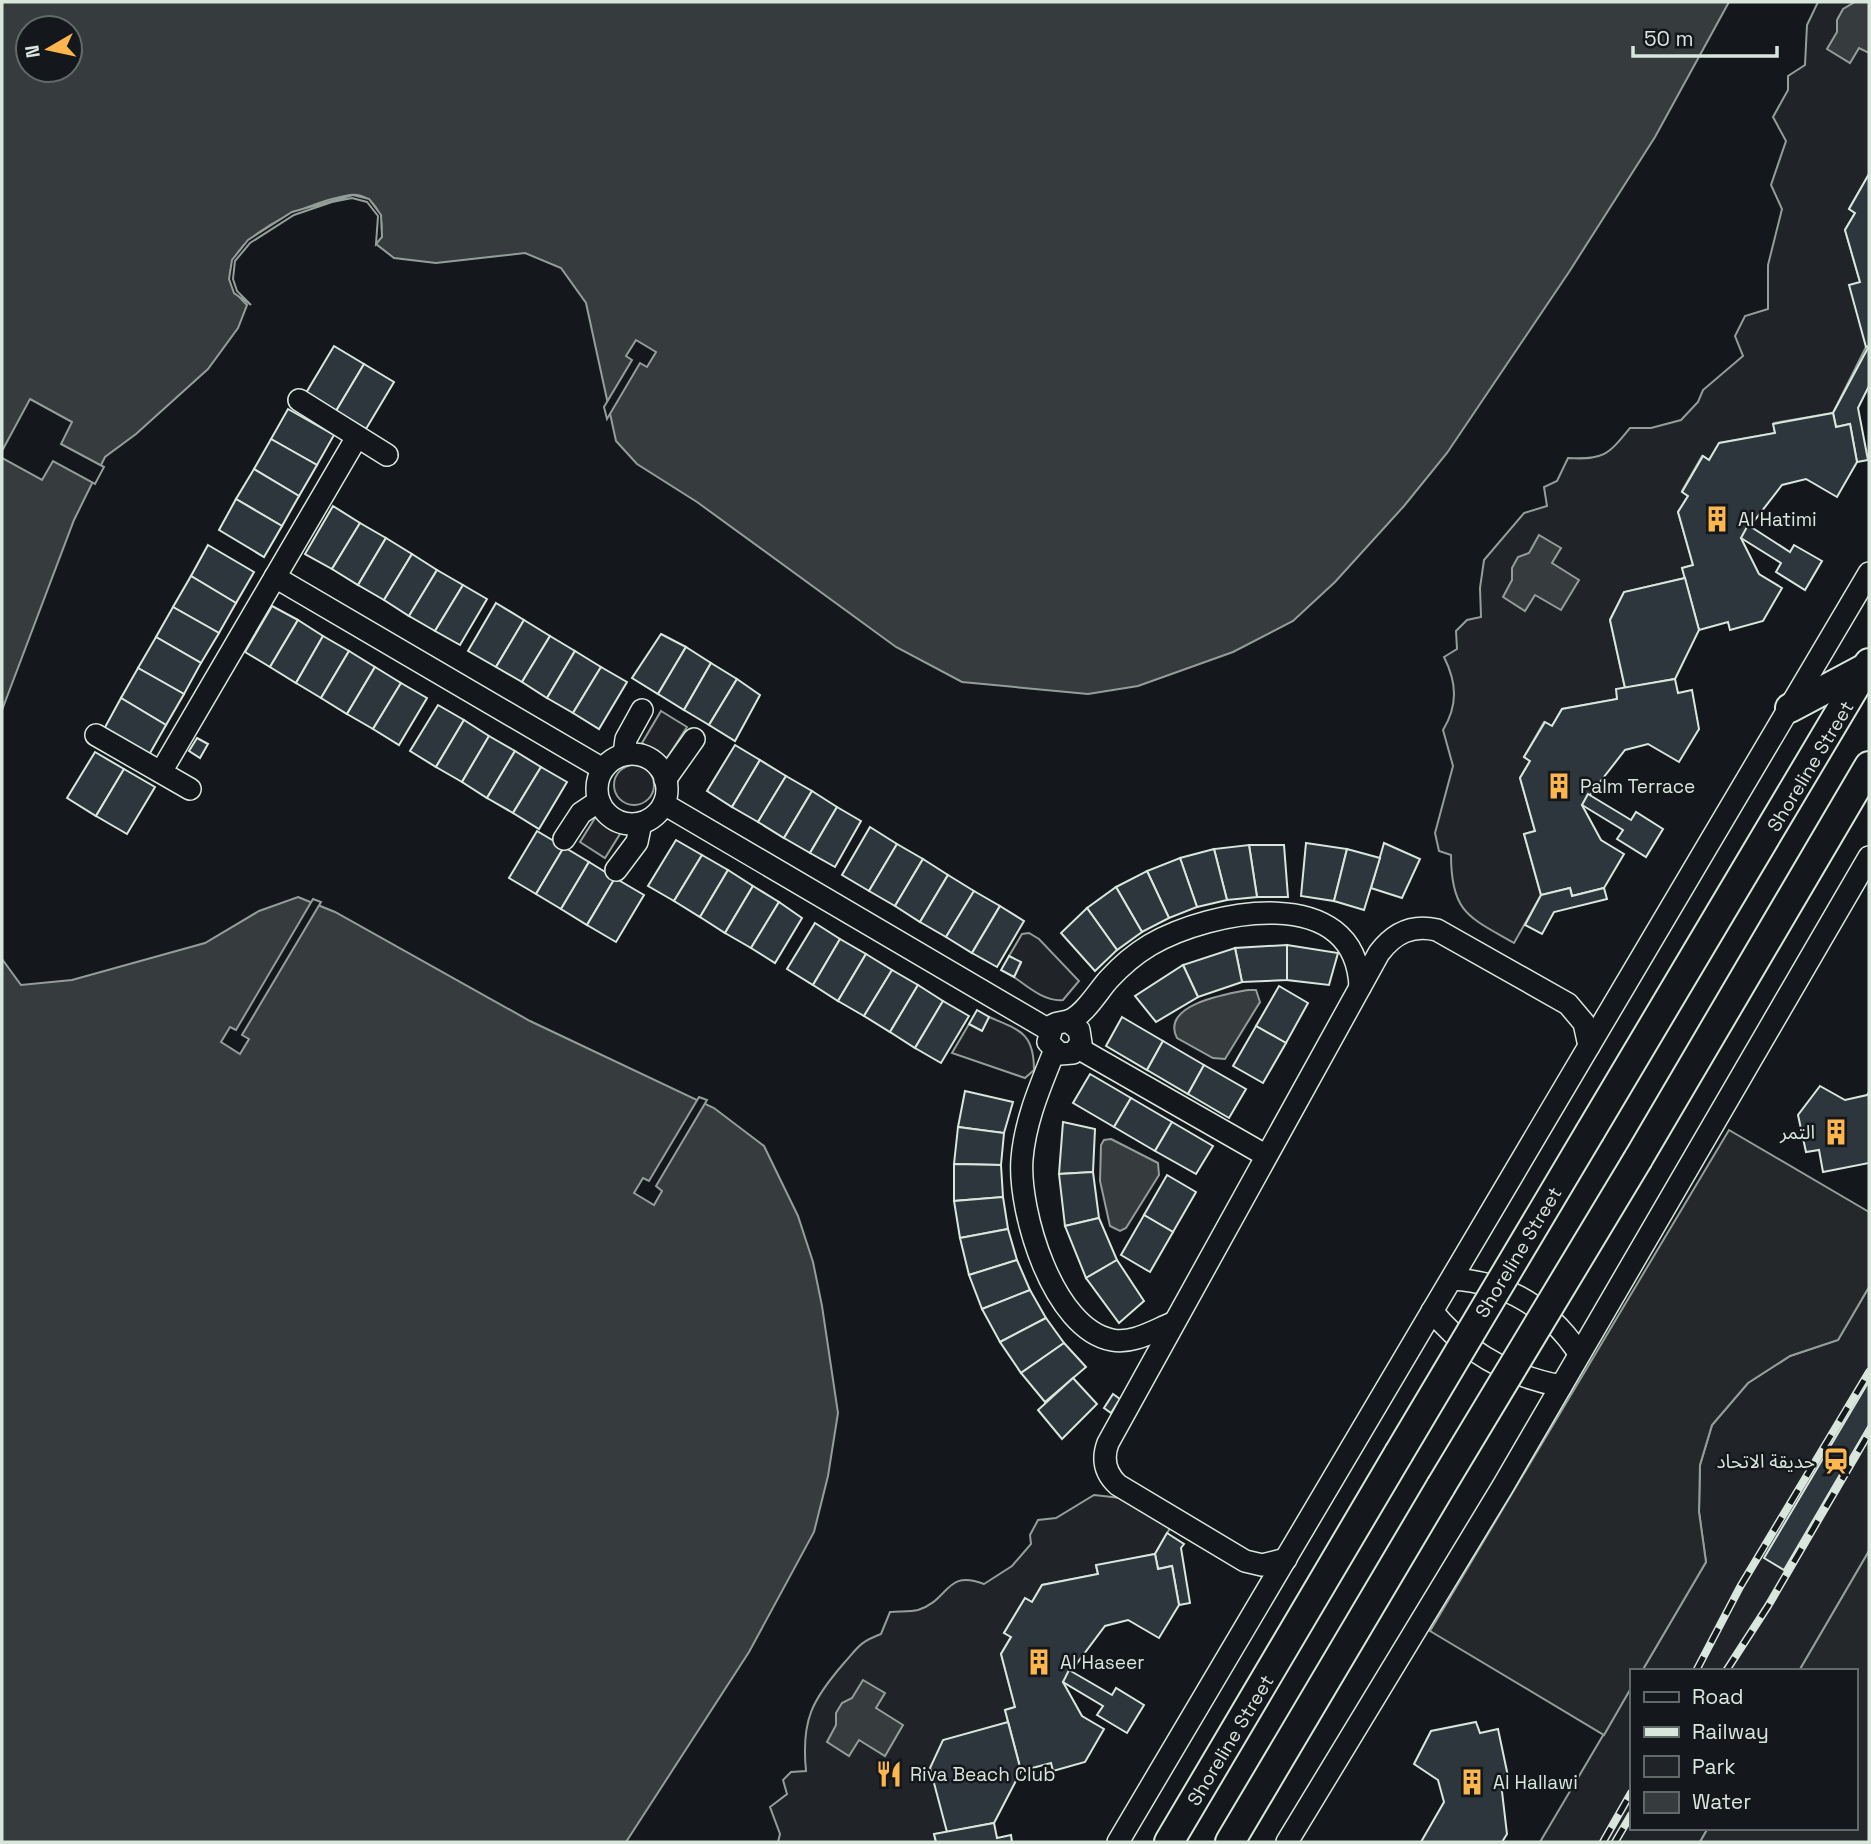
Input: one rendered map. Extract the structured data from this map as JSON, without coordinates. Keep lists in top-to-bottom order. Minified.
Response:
{"streets":{"main road":["Shoreline Street"]},"places":{"building":["Al Hatimi","Palm Terrace","التمر","Al Haseer","Al Hallawi"],"station":["حديقة الاتحاد"],"restaurant":["Riva Beach Club"]},"legend":["Road","Railway","Park","Water"],"scale_bar":"50 m","north":"left"}
